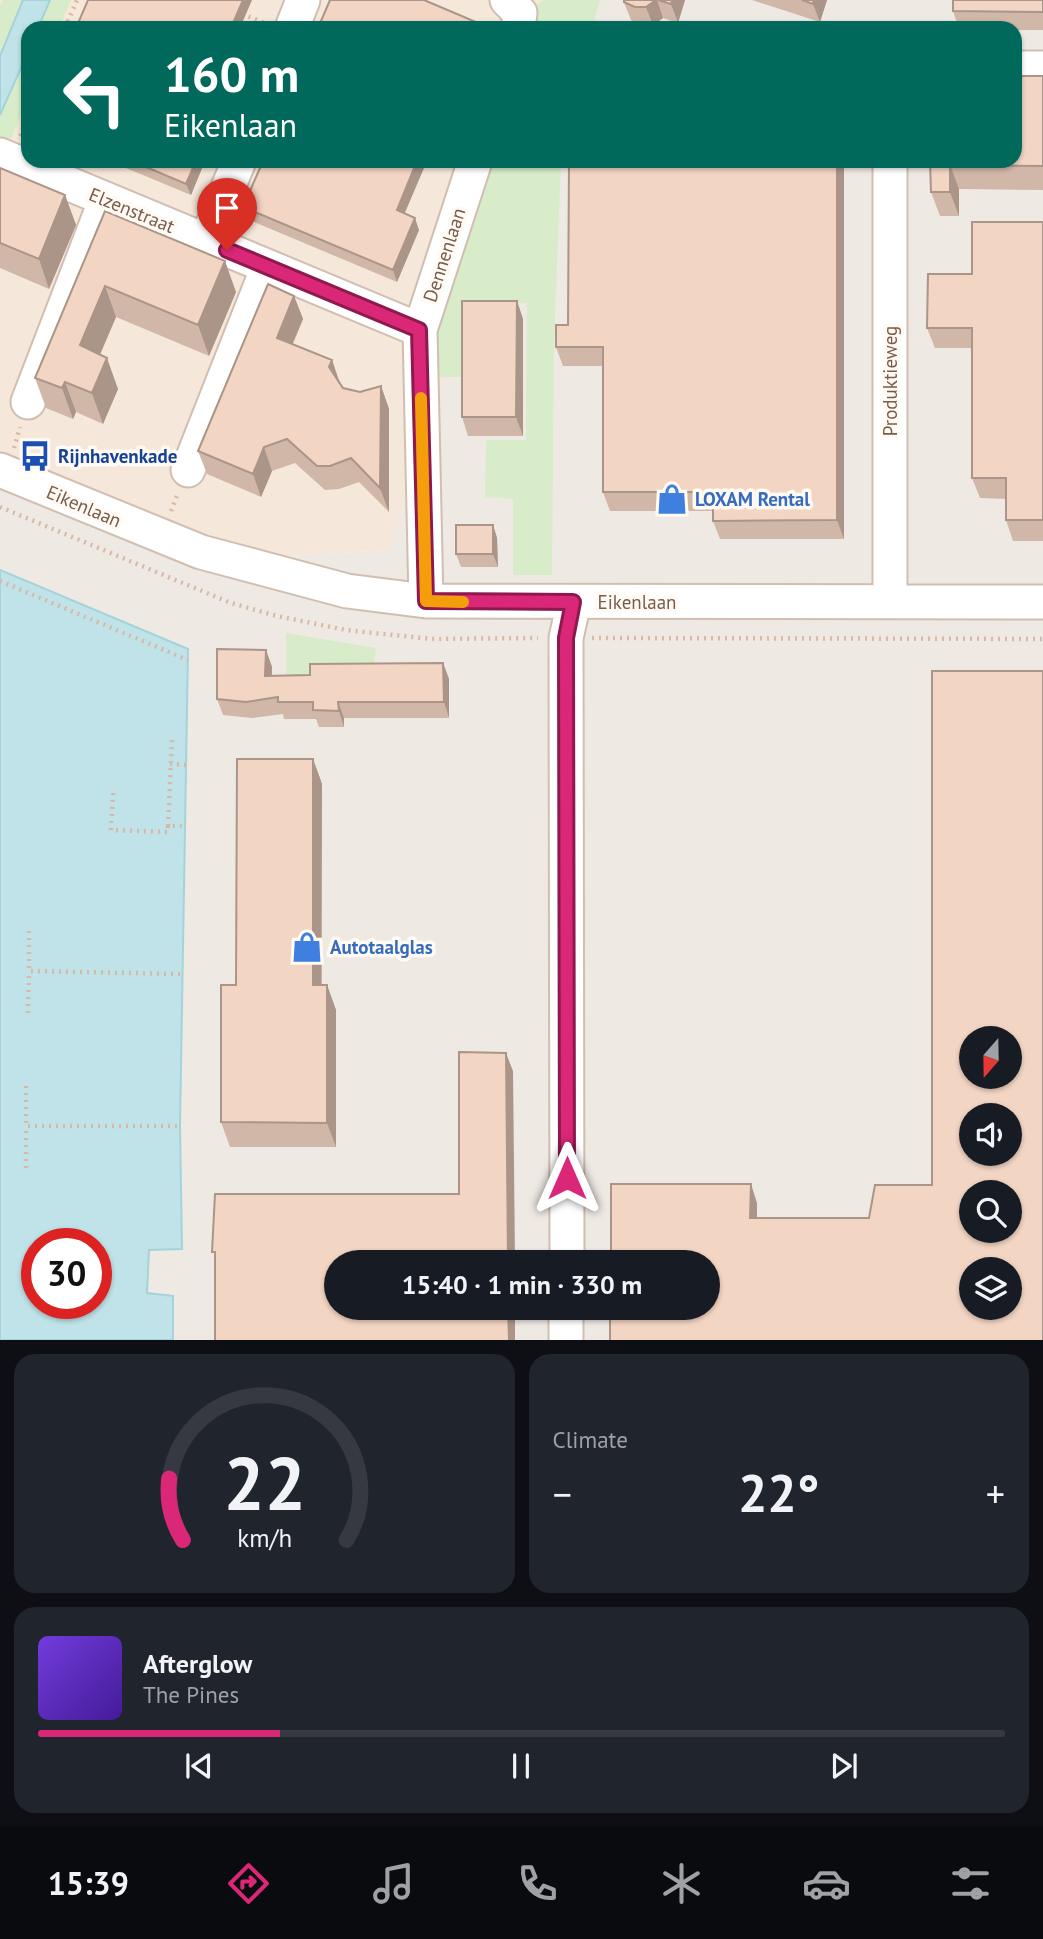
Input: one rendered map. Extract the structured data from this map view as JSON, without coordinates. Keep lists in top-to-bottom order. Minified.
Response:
{"streets":{"street":["Elzenstraat","Dennenlaan","Produktieweg","Eikenlaan"]},"crossings":[["Elzenstraat","Dennenlaan"],["Dennenlaan","Eikenlaan"],["Produktieweg","Eikenlaan"]],"places":{"bus stop":["Rijnhavenkade"],"shop":["LOXAM Rental","Autotaalglas"]},"north":"bottom","page":{"turn":["160 m","Eikenlaan"],"limit":"30","trip":"15:40 · 1 min · 330 m","tile":"Climate","heat":["−","22°","+"],"song":["Afterglow","The Pines"],"tabs":"15:39","gauge":["22","km/h"]}}
